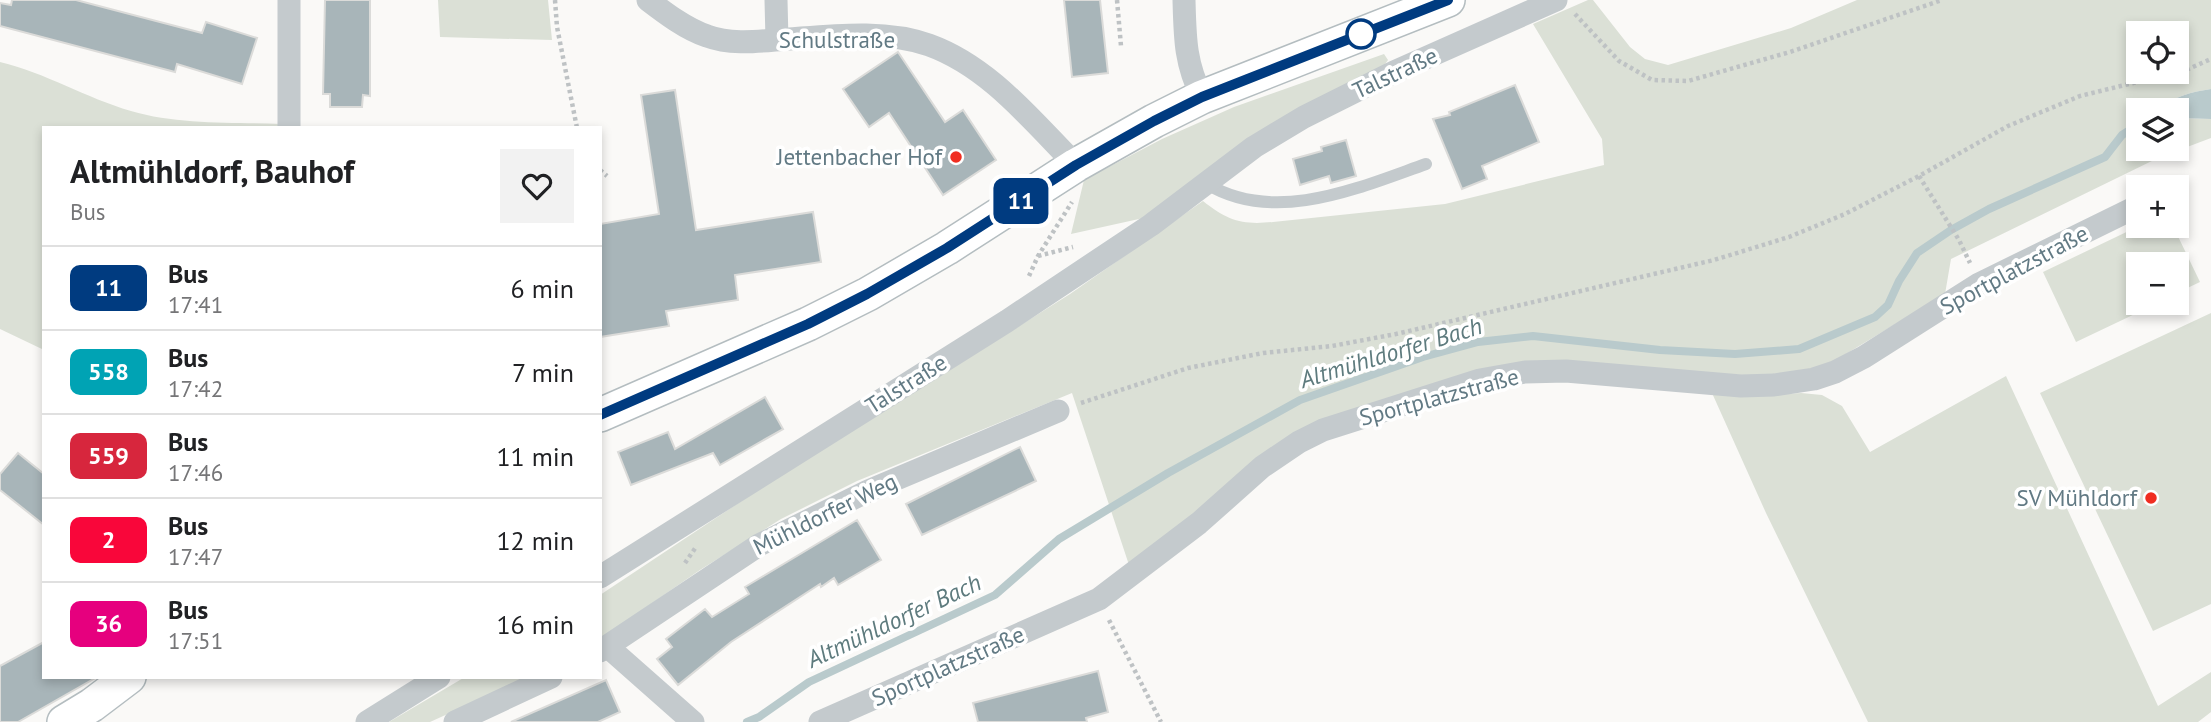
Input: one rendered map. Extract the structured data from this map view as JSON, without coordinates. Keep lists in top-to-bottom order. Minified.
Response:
{"streets":{"street":["Schulstraße","Talstraße","Sportplatzstraße","Mühldorfer Weg"]},"water":["Altmühldorfer Bach"],"places":["Jettenbacher Hof","SV Mühldorf"],"lines":["bus line 11"],"page":{"on_map":"11","map_buttons":["+","−"],"heading":["Altmühldorf, Bauhof","Bus"],"list":[{"mark":"11","name":"Bus","note":"17:41","value":"6 min"},{"mark":"558","name":"Bus","note":"17:42","value":"7 min"},{"mark":"559","name":"Bus","note":"17:46","value":"11 min"},{"mark":"2","name":"Bus","note":"17:47","value":"12 min"},{"mark":"36","name":"Bus","note":"17:51","value":"16 min"}]}}
